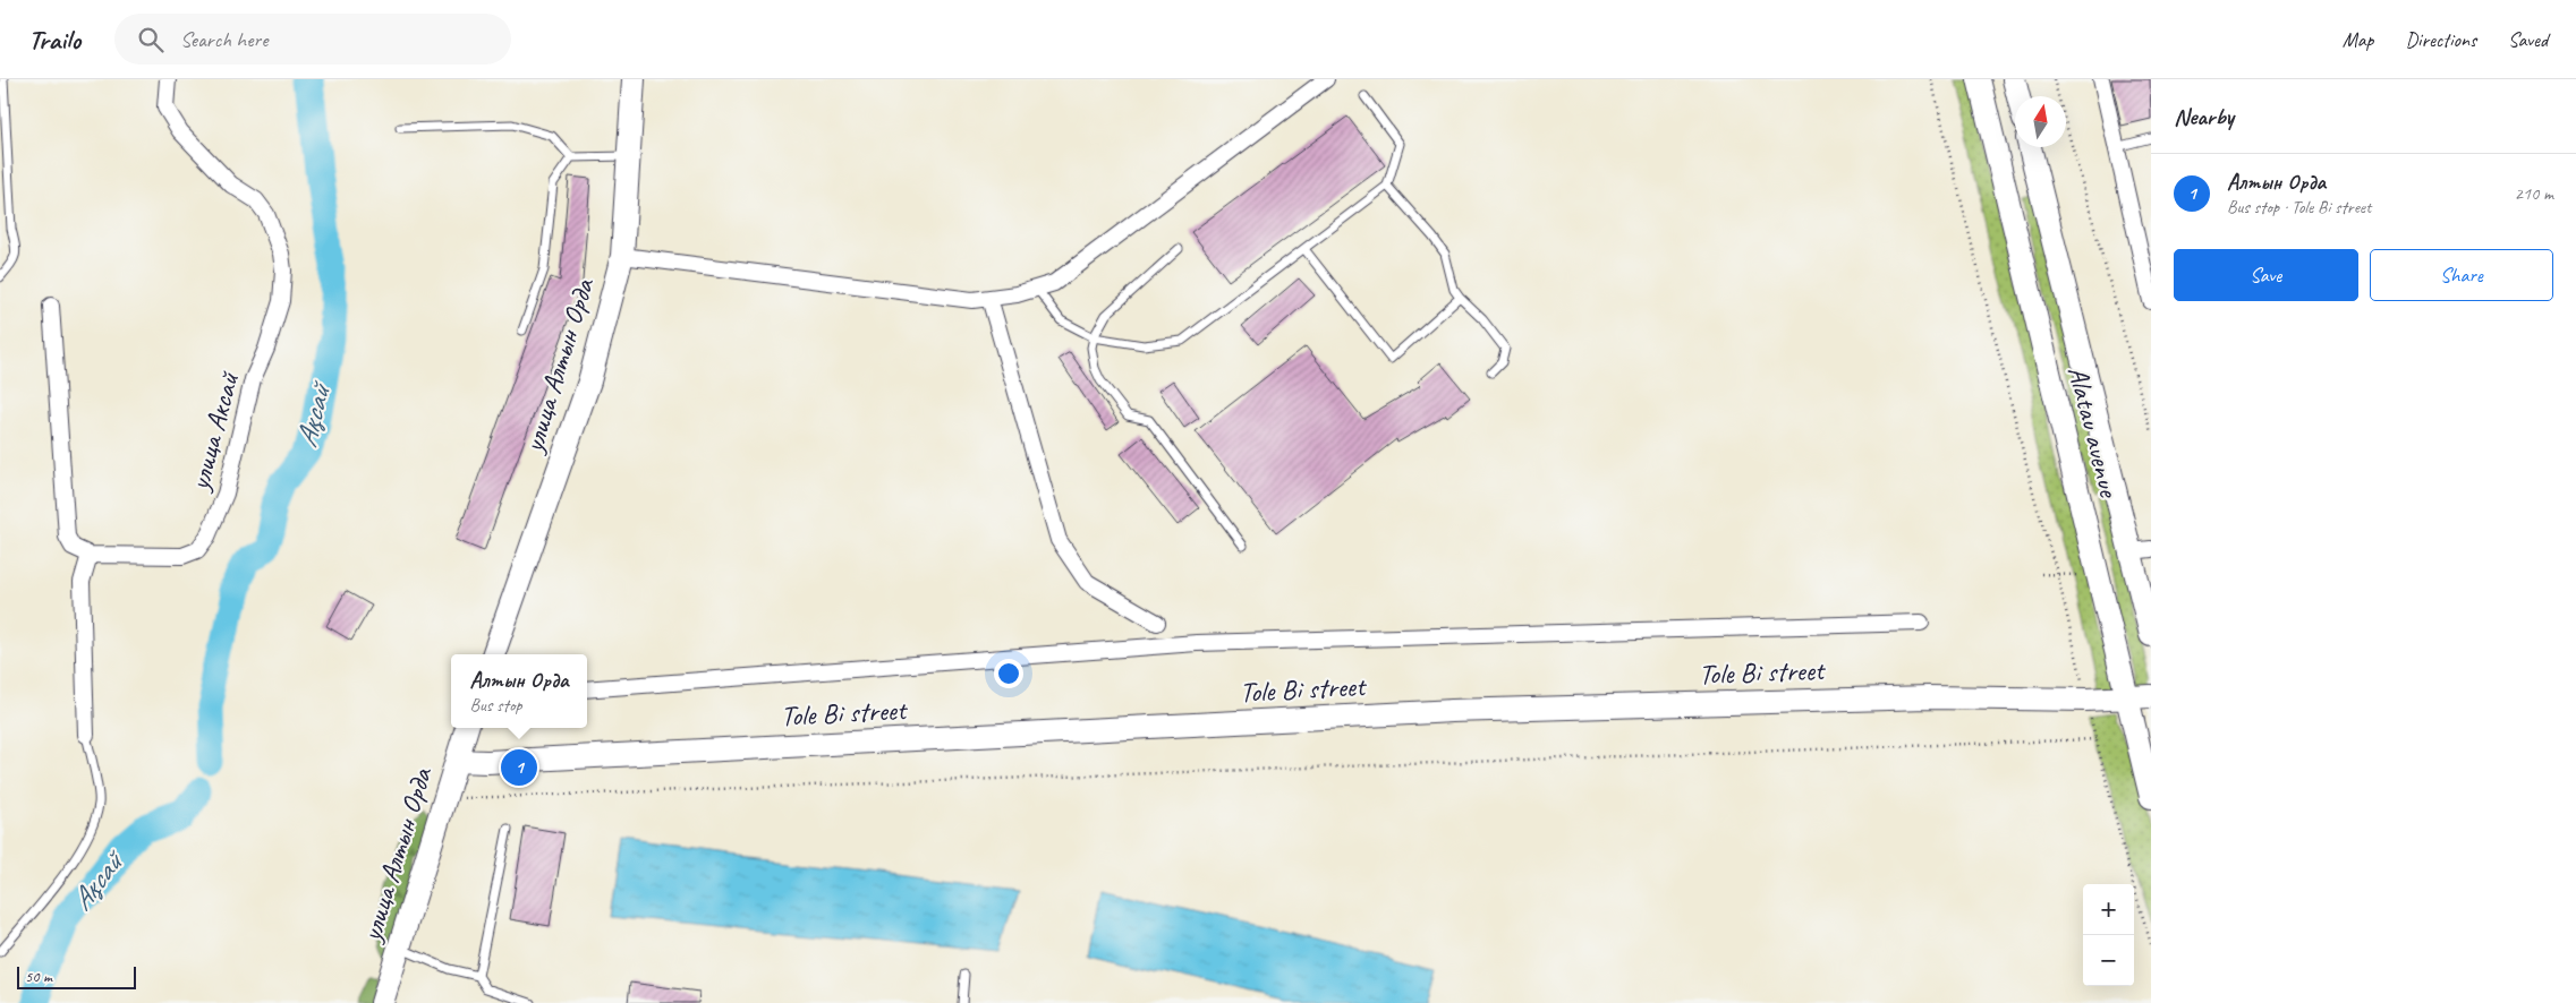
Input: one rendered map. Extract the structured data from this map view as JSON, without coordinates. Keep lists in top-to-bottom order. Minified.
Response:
{"streets":{"main road":["улица Алтын Орда","Alatau avenue","Tole Bi street"],"street":["улица Аксай"]},"crossings":[["улица Алтын Орда","Tole Bi street"],["Alatau avenue","Tole Bi street"]],"water":["Ақсай"],"scale_bar":"50 m","north":"top","page":{"header":"Trailo","search":"Search here","nav":["Map","Directions","Saved"],"heading":"Nearby","list":[{"mark":"1","name":"Алтын Орда","note":"Bus stop · Tole Bi street","value":"210 m"}],"buttons":["Save","Share"],"popup":["Алтын Орда","Bus stop"],"pins":"1","map_buttons":["+","−"],"scale":"50 m"}}
